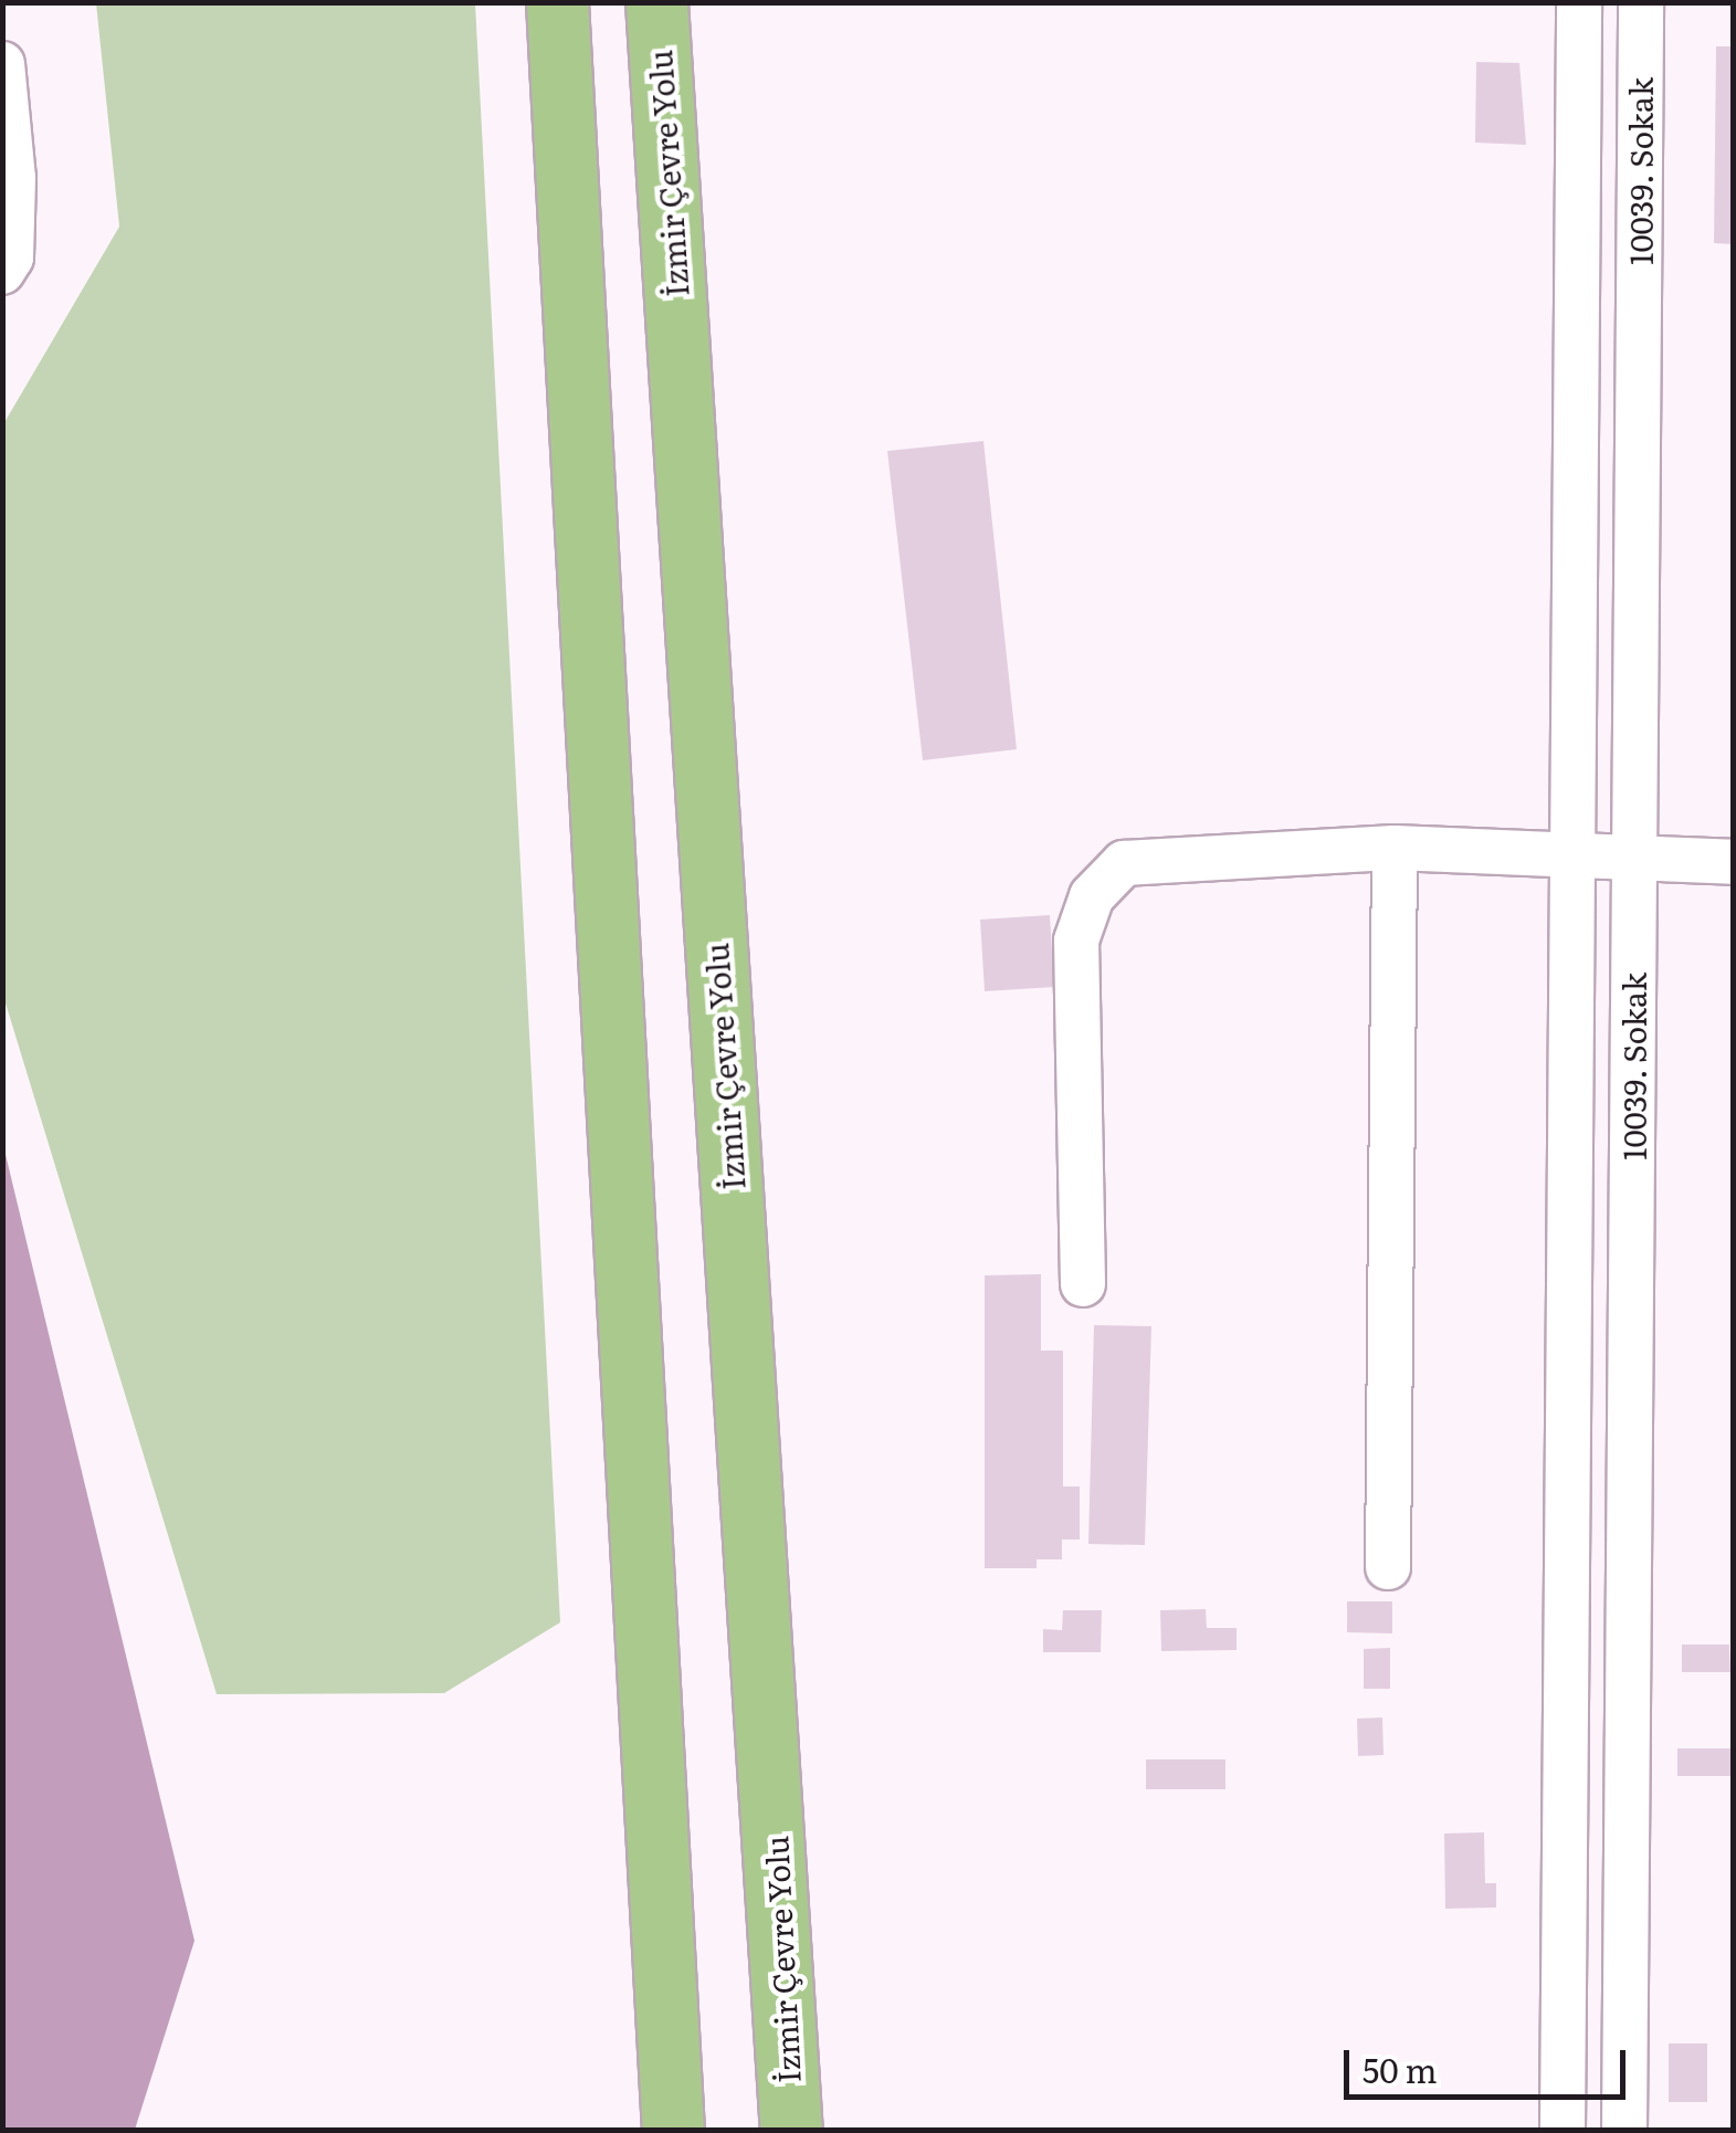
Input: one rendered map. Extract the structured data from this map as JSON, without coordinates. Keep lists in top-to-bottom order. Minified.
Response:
{"streets":{"highway":["İzmir Çevre Yolu"],"street":["10039. Sokak"]},"scale_bar":"50 m"}
